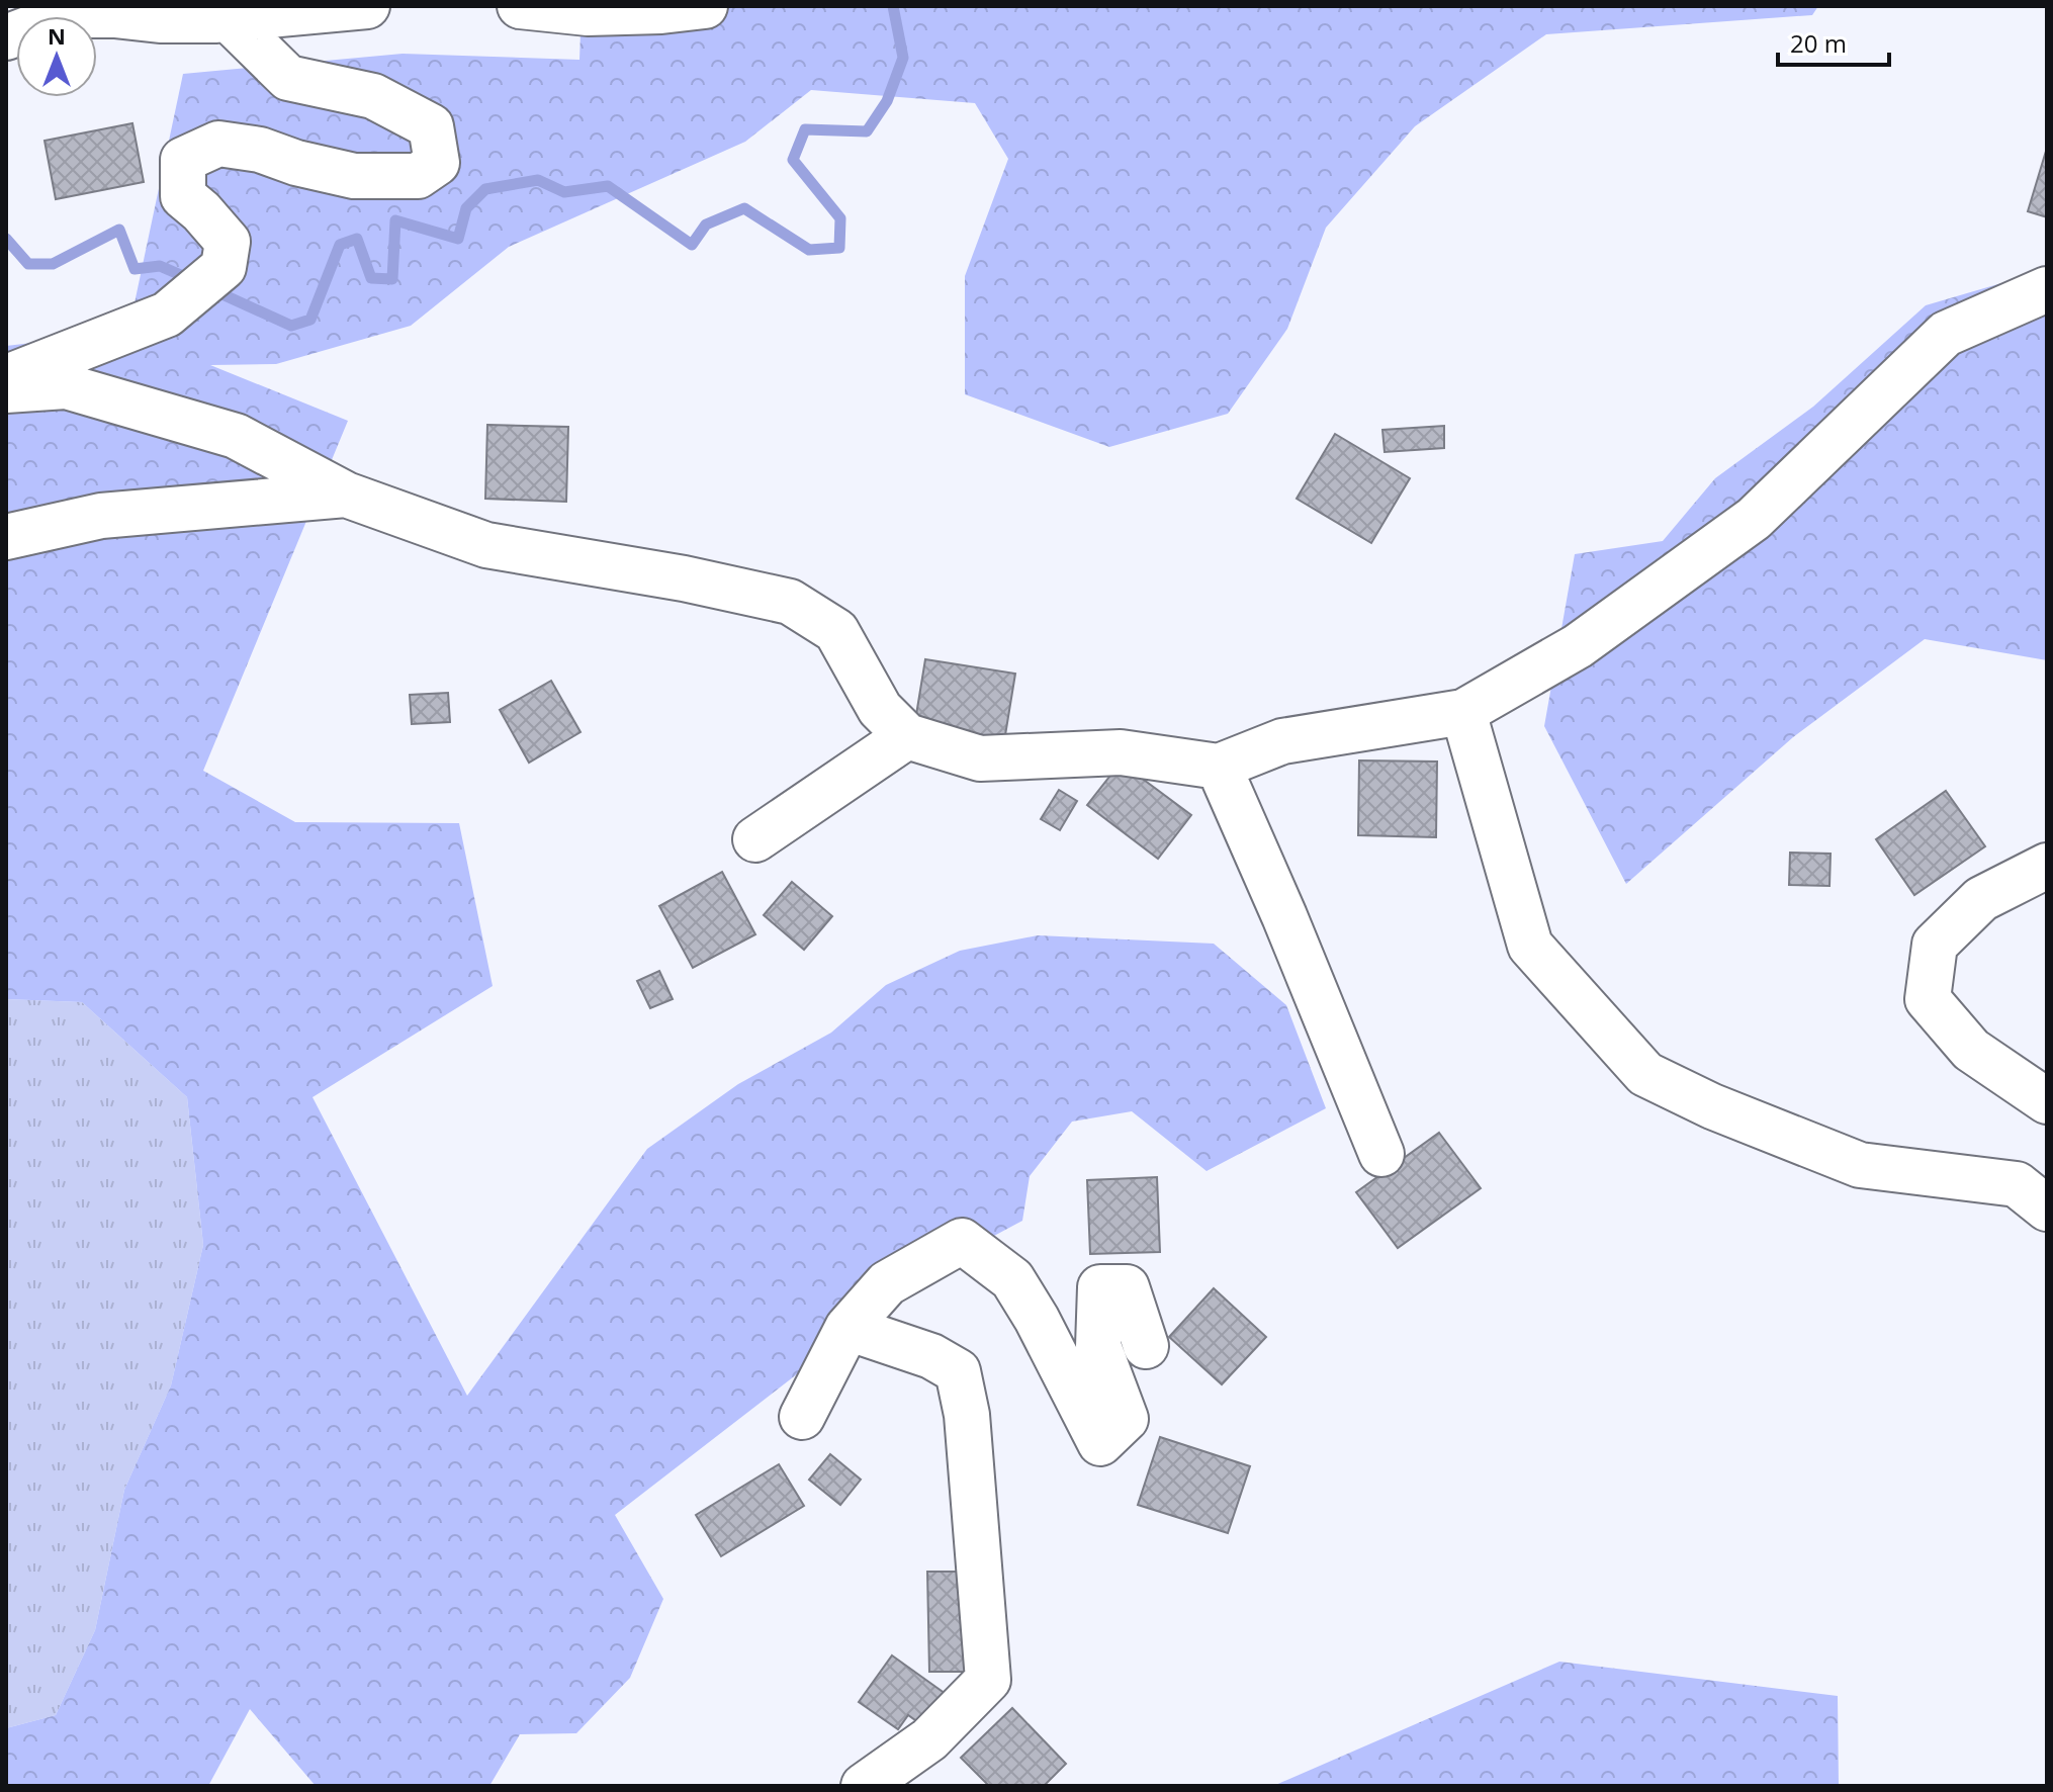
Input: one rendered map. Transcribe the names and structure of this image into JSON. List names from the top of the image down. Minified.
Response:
{"scale_bar":"20 m","north":"top"}
